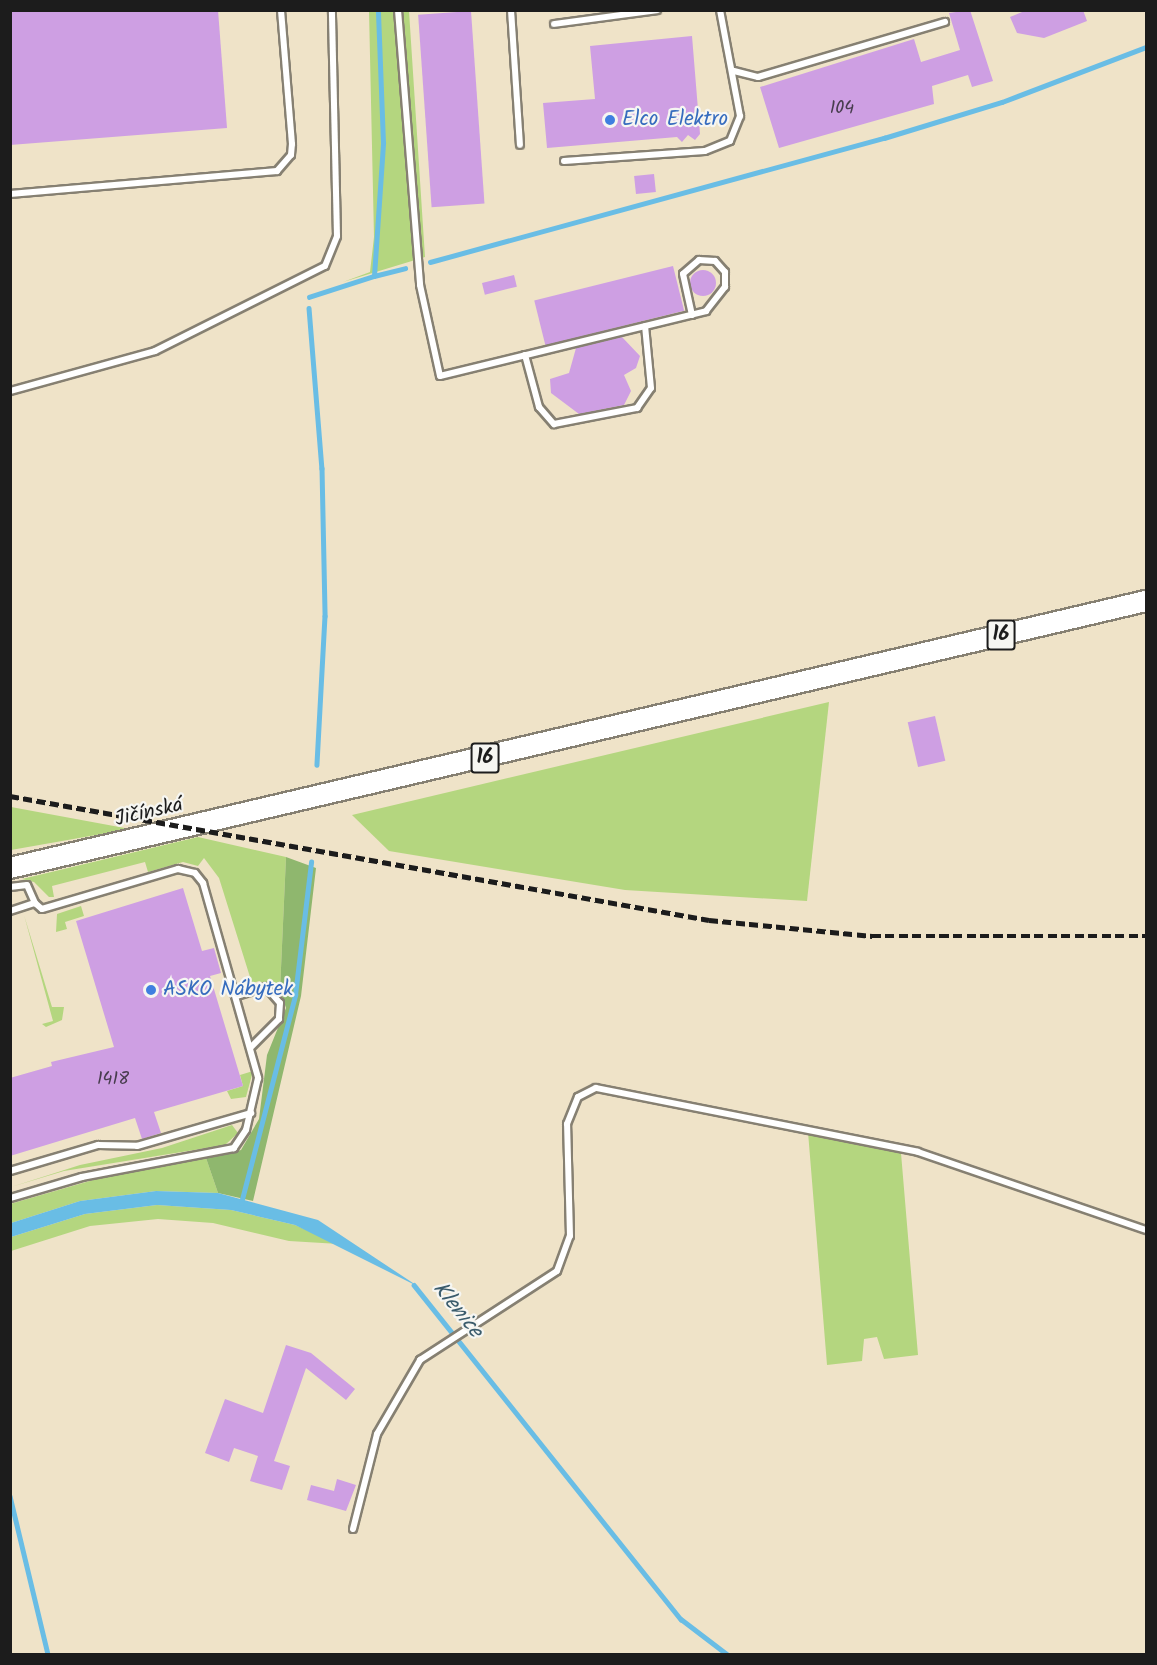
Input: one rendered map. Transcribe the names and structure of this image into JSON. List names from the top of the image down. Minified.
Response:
{"streets":{"main road":["16","Jičínská"]},"water":["Klenice"],"places":["Elco Elektro","ASKO Nábytek"],"house_numbers":["104","1418"]}
